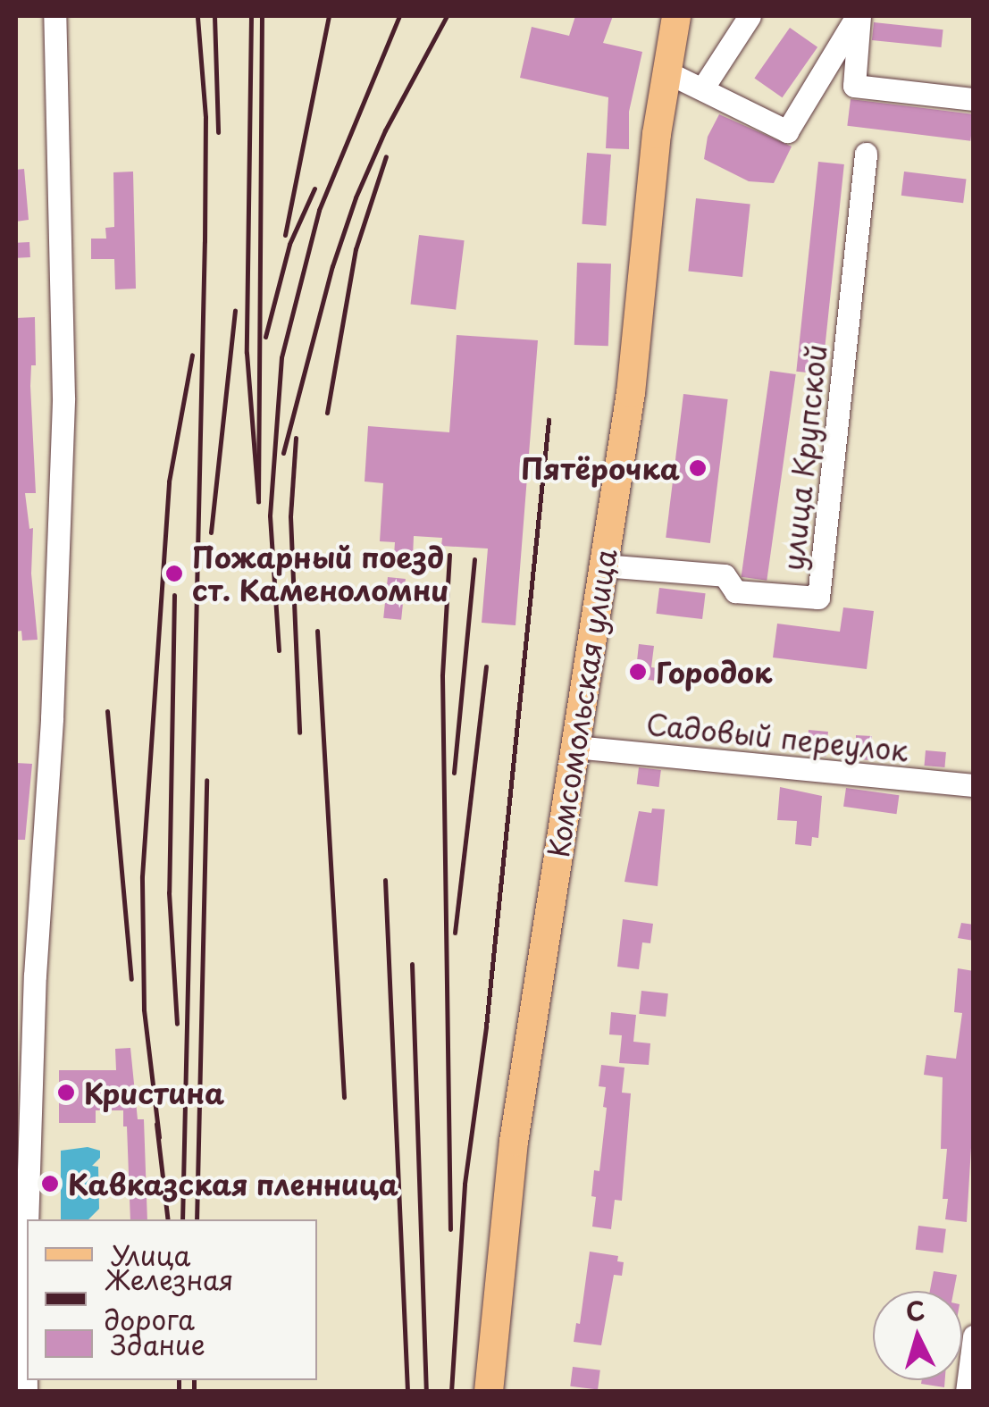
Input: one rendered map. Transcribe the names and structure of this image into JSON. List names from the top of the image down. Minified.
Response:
{"streets":{"main road":["Комсомольская улица"],"street":["улица Крупской","Садовый переулок"]},"crossings":[["улица Крупской","Комсомольская улица"],["Комсомольская улица","Садовый переулок"]],"places":["Пятёрочка","Пожарный поезд ст. Каменоломни","Городок","Кристина","Кавказская пленница"],"legend":["Улица","Железная дорога","Здание"],"north":"top"}
